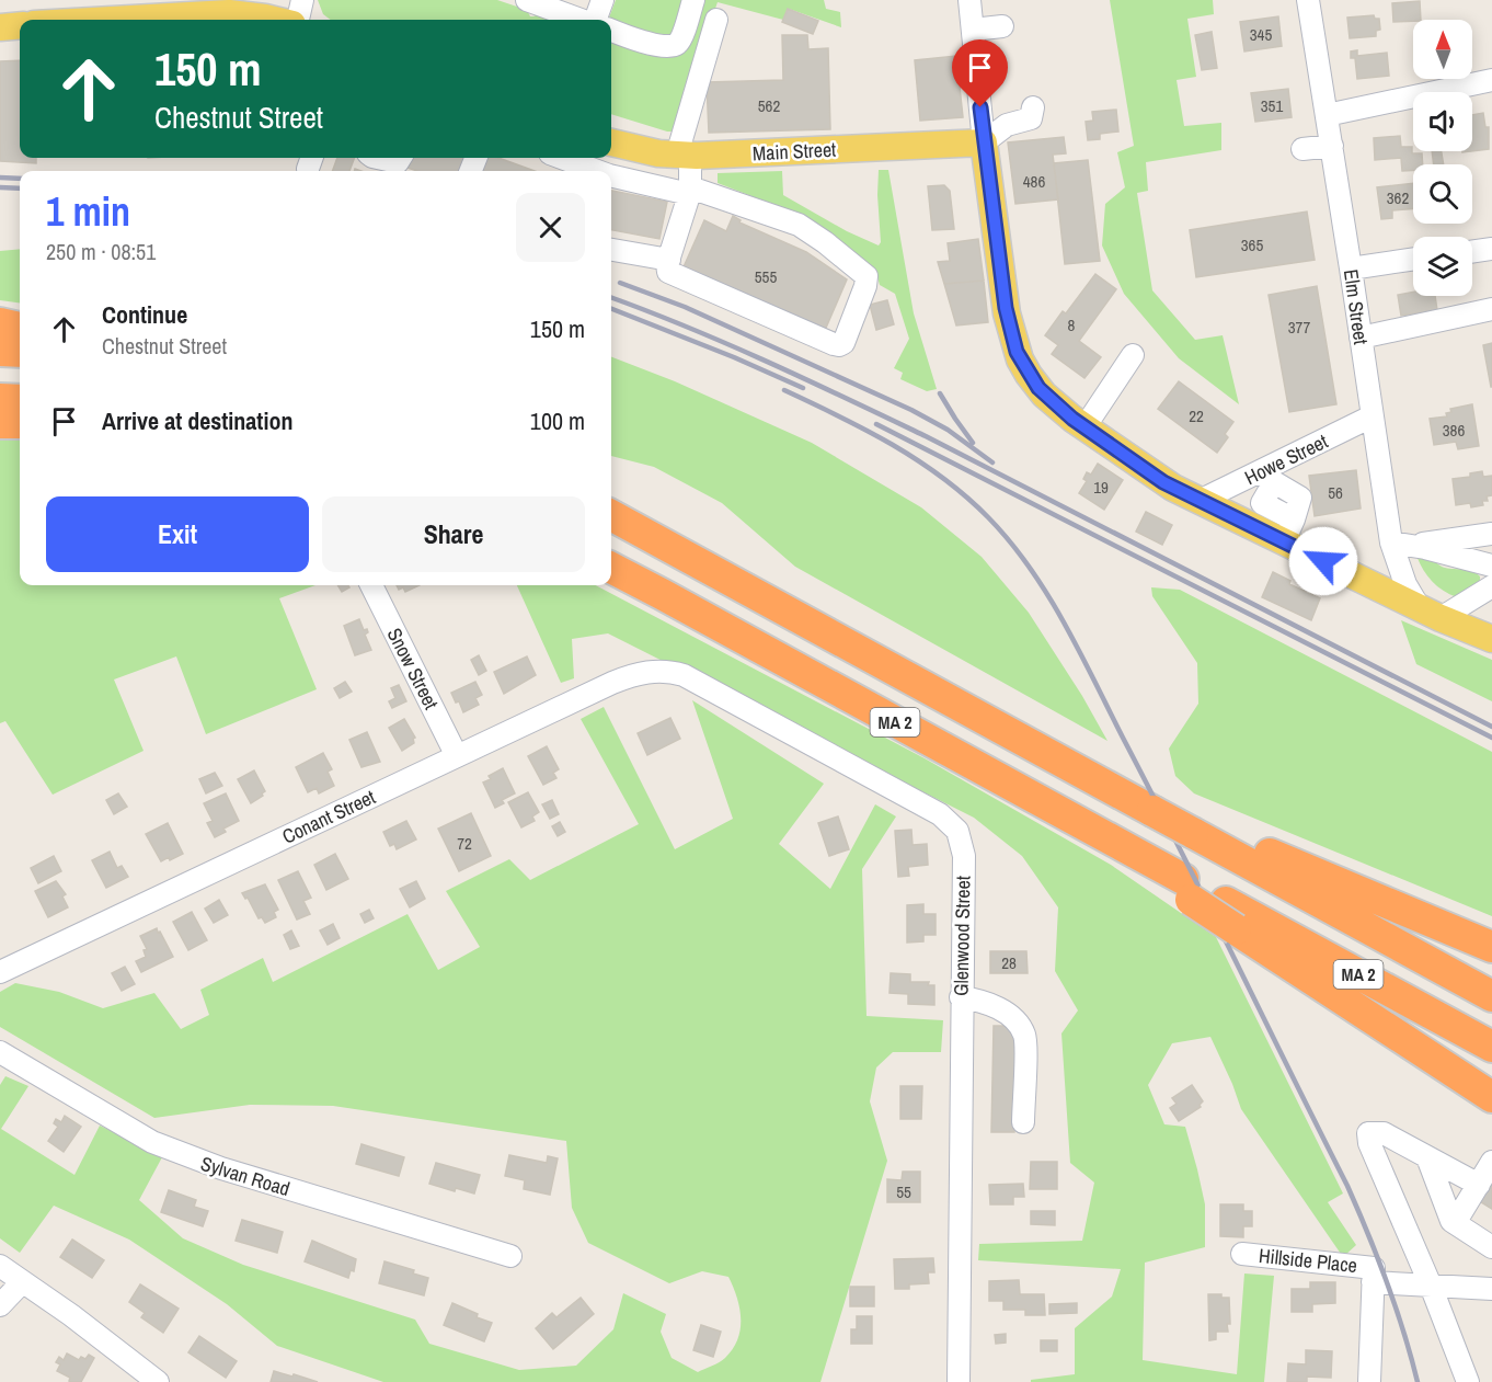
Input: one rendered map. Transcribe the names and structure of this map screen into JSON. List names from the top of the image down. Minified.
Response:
{"streets":{"highway":["MA 2"],"main road":["Main Street"],"street":["Elm Street","Howe Street","Snow Street","Conant Street","Glenwood Street","Sylvan Road","Hillside Place"]},"crossings":[["Elm Street","Howe Street"],["Snow Street","Conant Street"],["Conant Street","Glenwood Street"]],"house_numbers":["345","562","351","486","362","365","555","8","377","22","386","19","56","72","28","55"],"north":"top","page":{"turn":["150 m","Chestnut Street"],"heading":["1 min","250 m · 08:51"],"list":[{"name":"Continue","note":"Chestnut Street","value":"150 m"},{"name":"Arrive at destination","value":"100 m"}],"buttons":["Exit","Share"]}}
